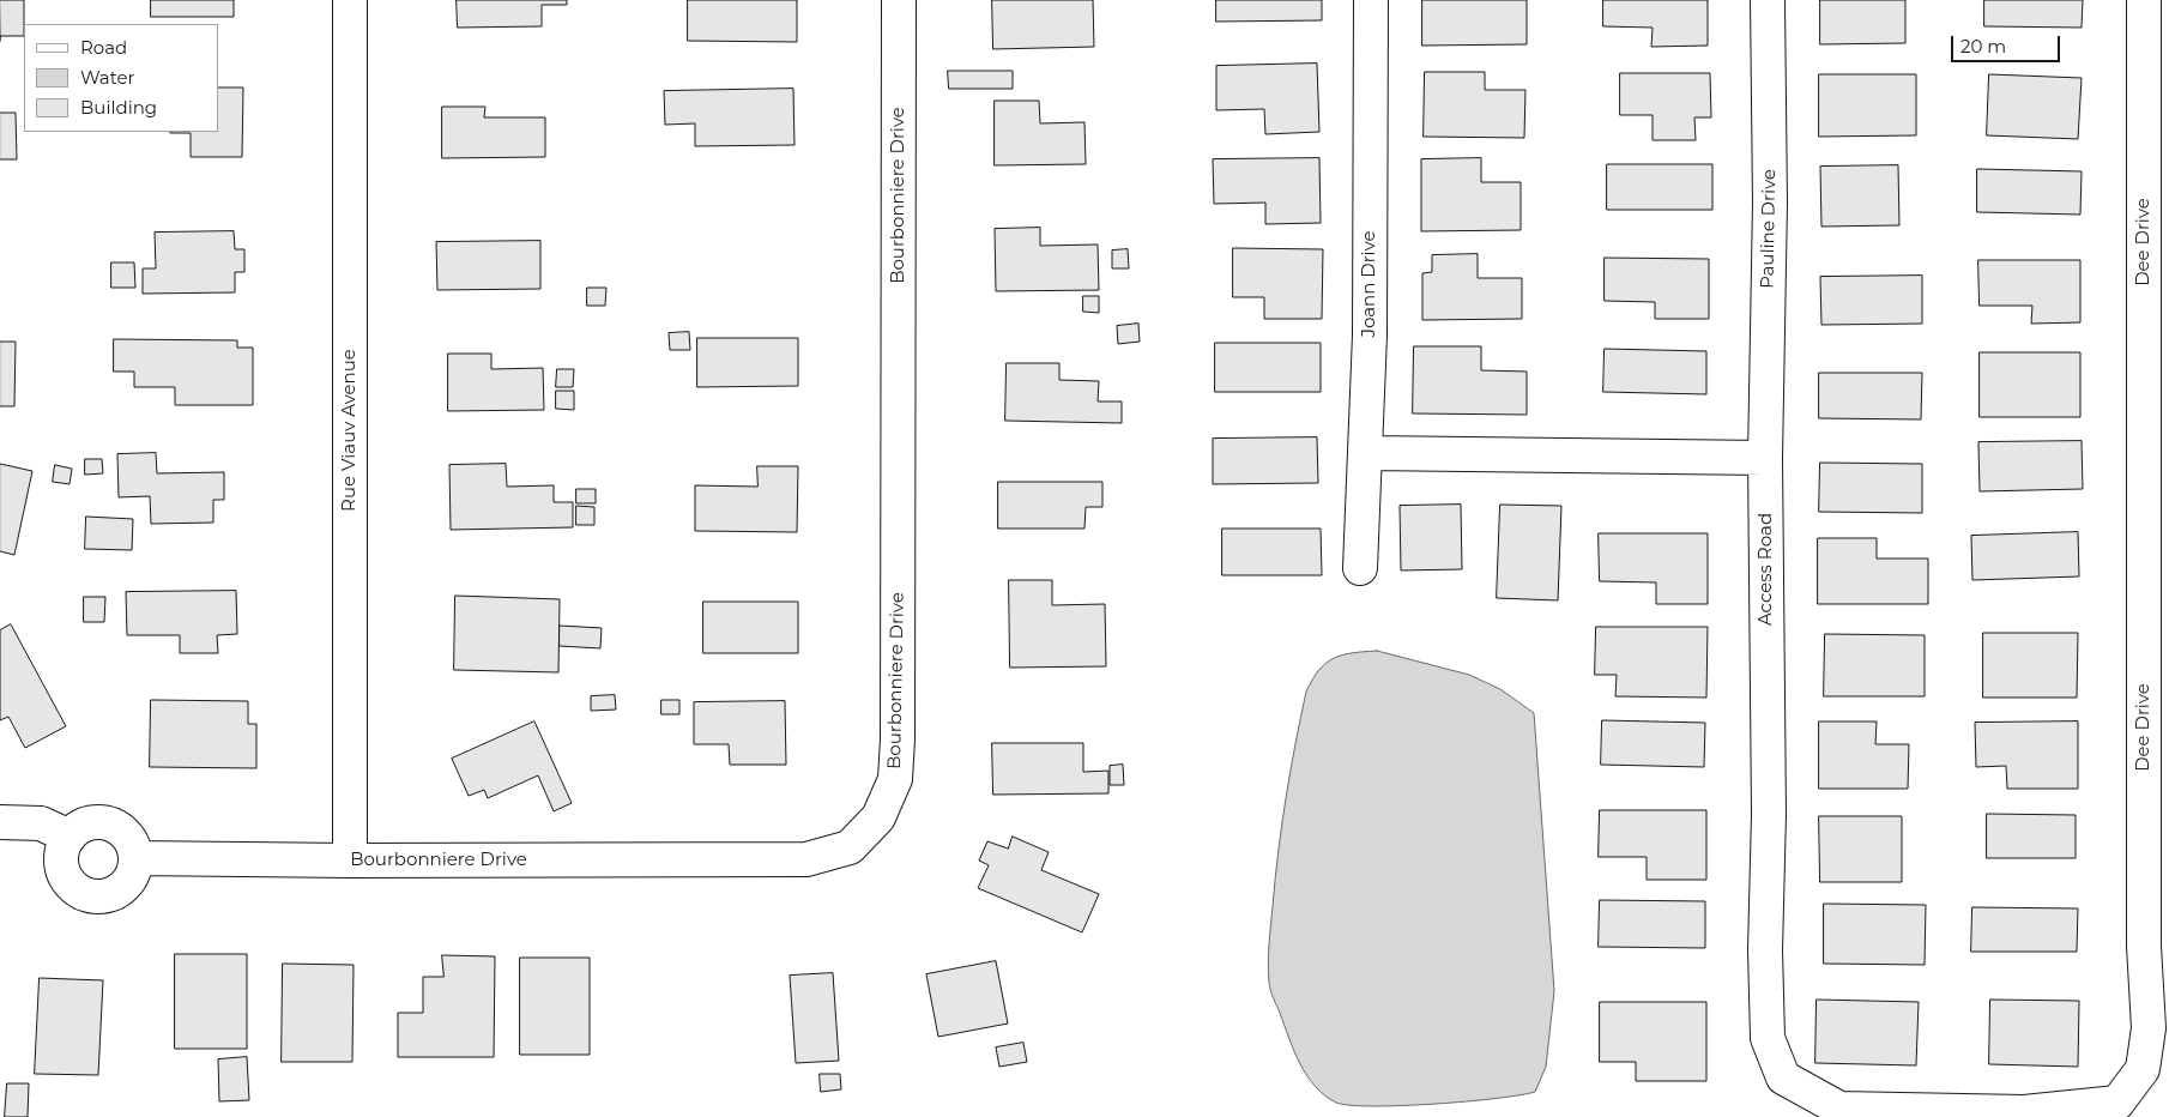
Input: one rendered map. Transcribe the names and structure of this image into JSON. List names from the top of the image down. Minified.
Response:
{"streets":{"street":["Bourbonniere Drive","Pauline Drive","Dee Drive","Joann Drive","Rue Viauv Avenue","Access Road"]},"crossings":[["Bourbonniere Drive","Rue Viauv Avenue"],["Pauline Drive","Access Road"],["Dee Drive","Access Road"]],"legend":["Road","Water","Building"],"scale_bar":"20 m"}
